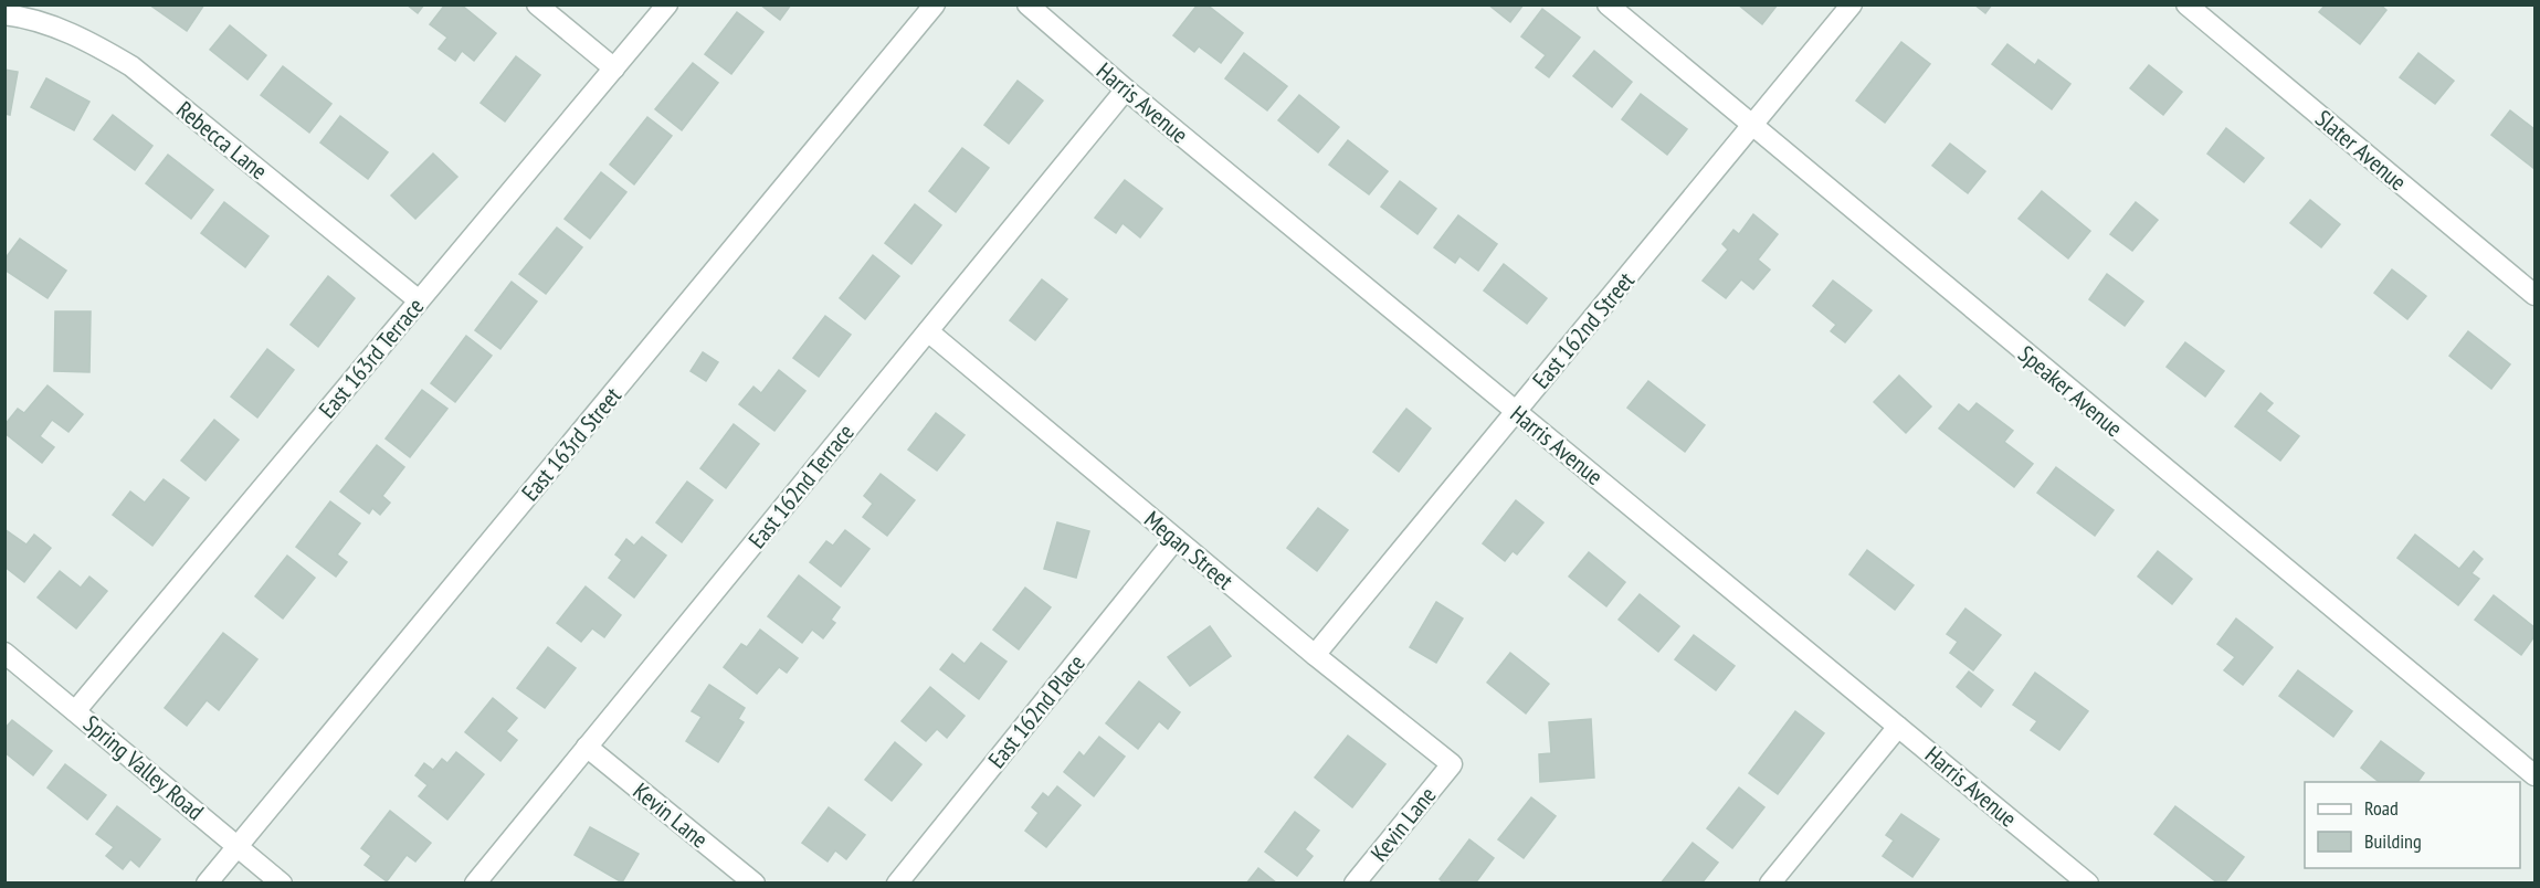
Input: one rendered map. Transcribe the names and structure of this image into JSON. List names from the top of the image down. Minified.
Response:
{"streets":{"street":["Harris Avenue","Rebecca Lane","Slater Avenue","East 162nd Street","East 163rd Terrace","Speaker Avenue","East 163rd Street","East 162nd Terrace","Megan Street","East 162nd Place","Spring Valley Road","Kevin Lane"]},"crossings":[["Harris Avenue","East 162nd Street"],["Harris Avenue","East 162nd Terrace"],["Rebecca Lane","East 163rd Terrace"],["East 162nd Street","Speaker Avenue"],["East 162nd Street","Megan Street"],["East 163rd Terrace","Spring Valley Road"],["East 163rd Street","Spring Valley Road"],["East 162nd Terrace","Megan Street"],["East 162nd Terrace","Kevin Lane"],["Megan Street","East 162nd Place"],["Megan Street","Kevin Lane"]],"legend":["Road","Building"]}
